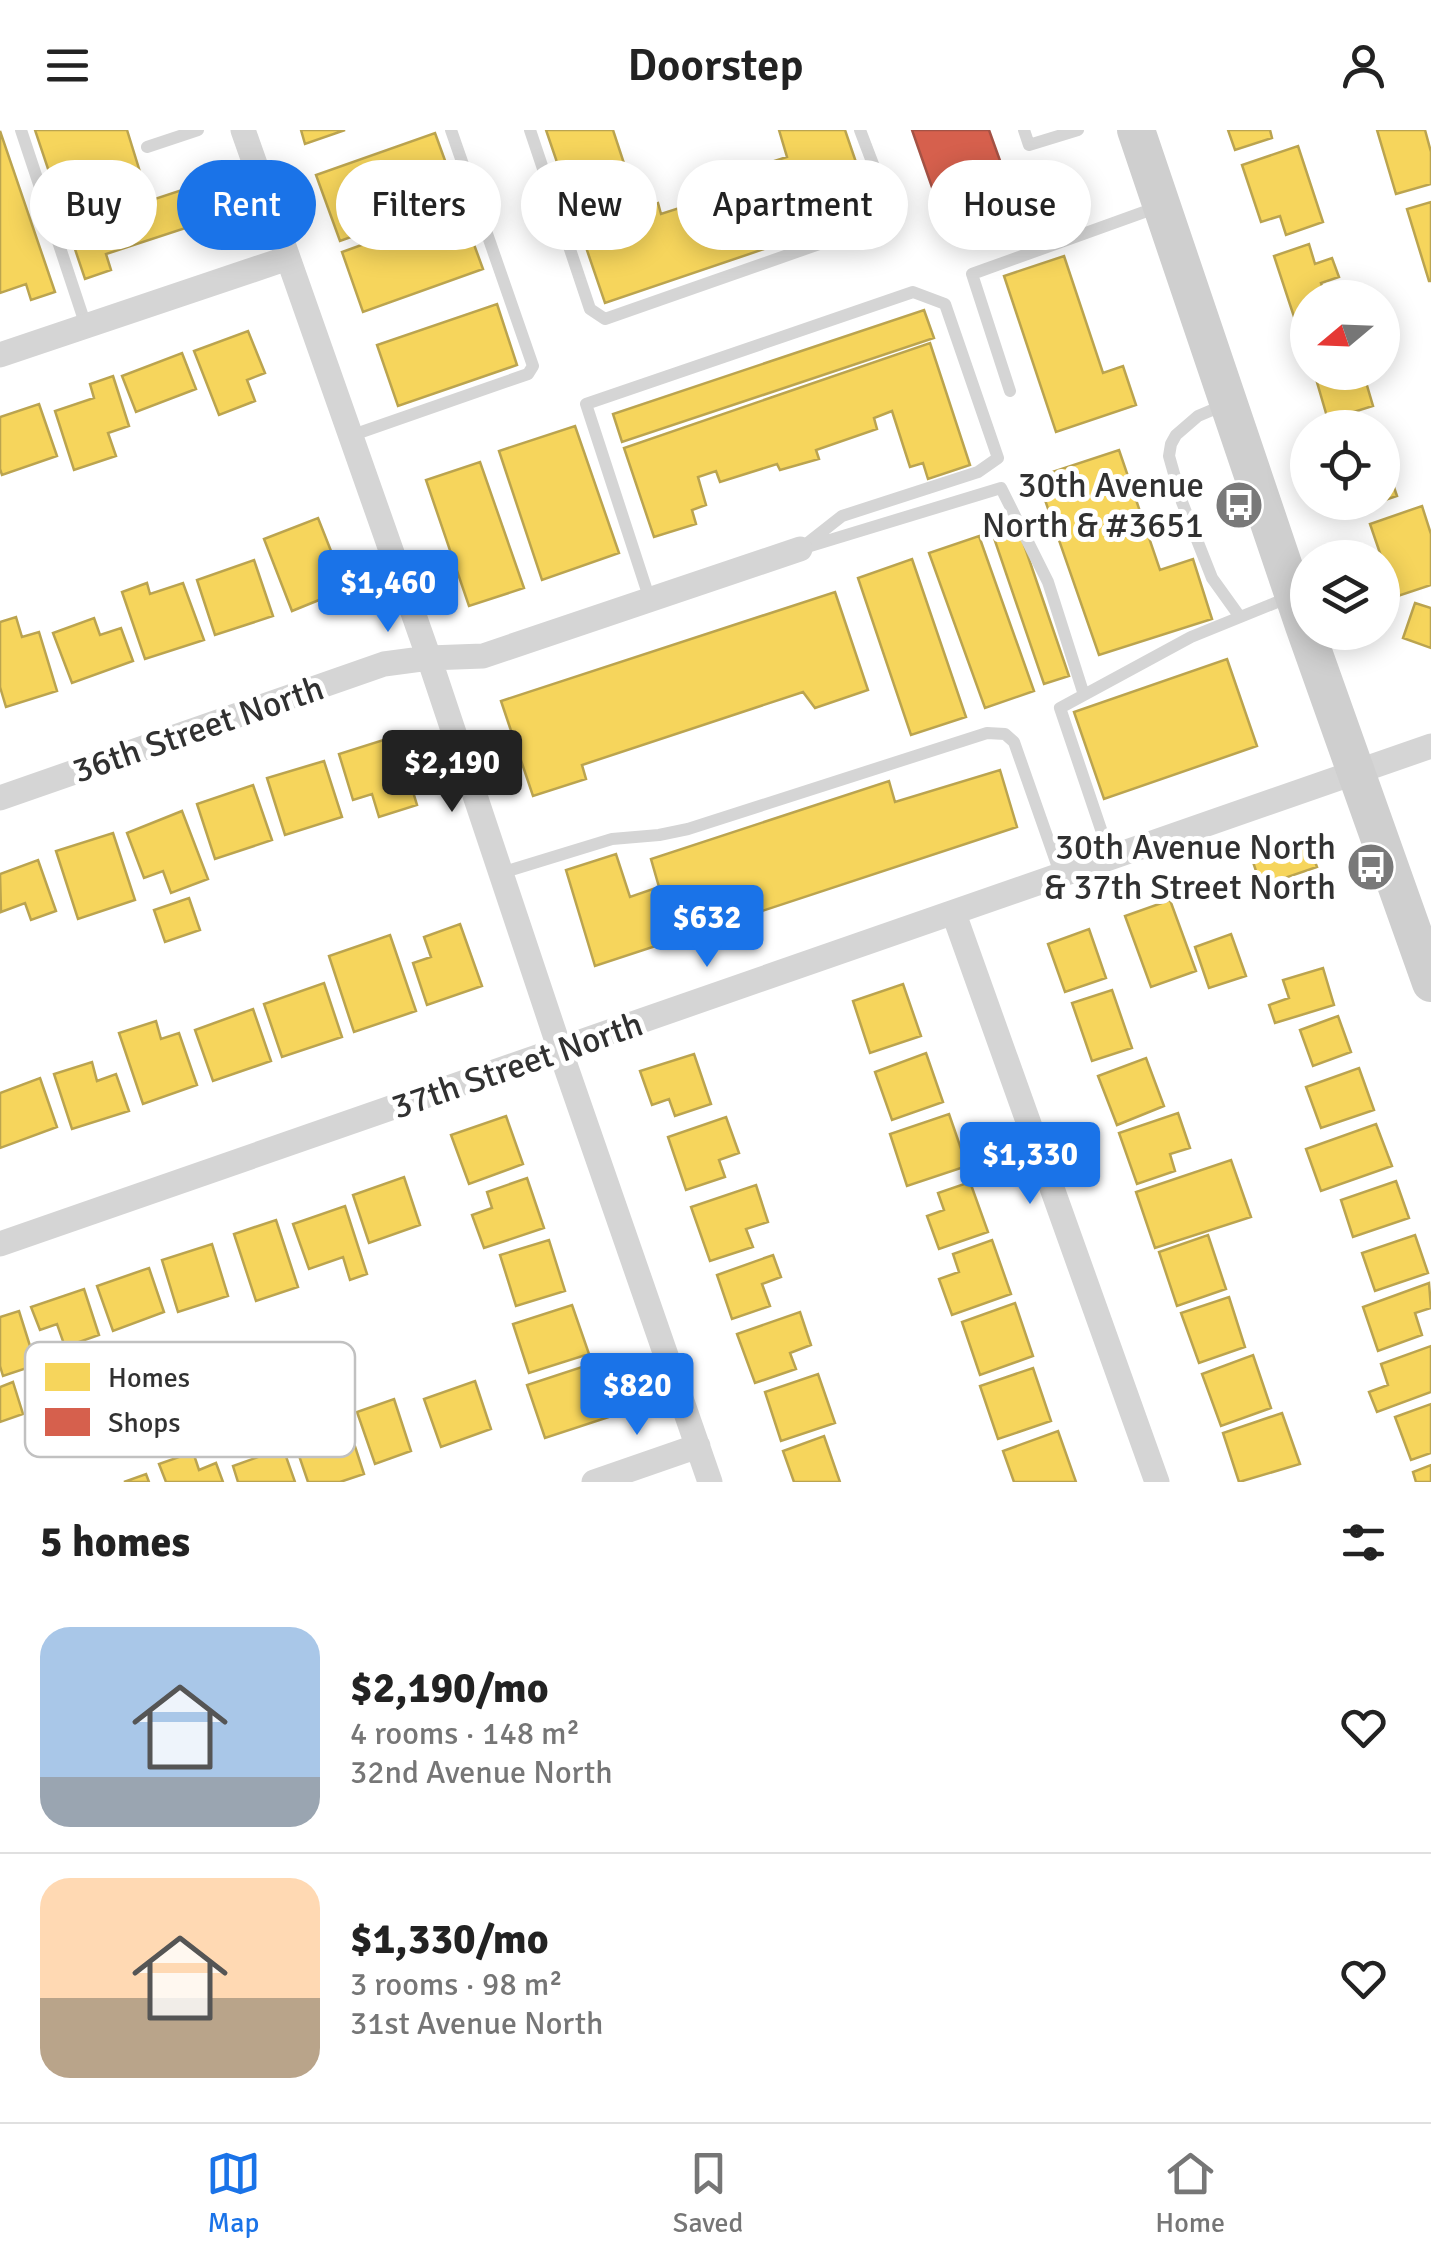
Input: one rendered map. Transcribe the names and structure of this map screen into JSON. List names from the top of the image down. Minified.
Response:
{"streets":{"street":["36th Street North","37th Street North"]},"places":{"bus stop":["30th Avenue North & #3651","30th Avenue North & 37th Street North"]},"legend":["Homes","Shops"],"north":"left","page":{"header":"Doorstep","chip":["Buy","Rent","Filters","New","Apartment","House"],"price":["$1,460","$2,190","$632","$1,330","$820"],"heading":"5 homes","list":[{"name":"$2,190/mo","note":"4 rooms · 148 m² · 32nd Avenue North"},{"name":"$1,330/mo","note":"3 rooms · 98 m² · 31st Avenue North"}],"tabs":["Map","Saved","Home"]}}
